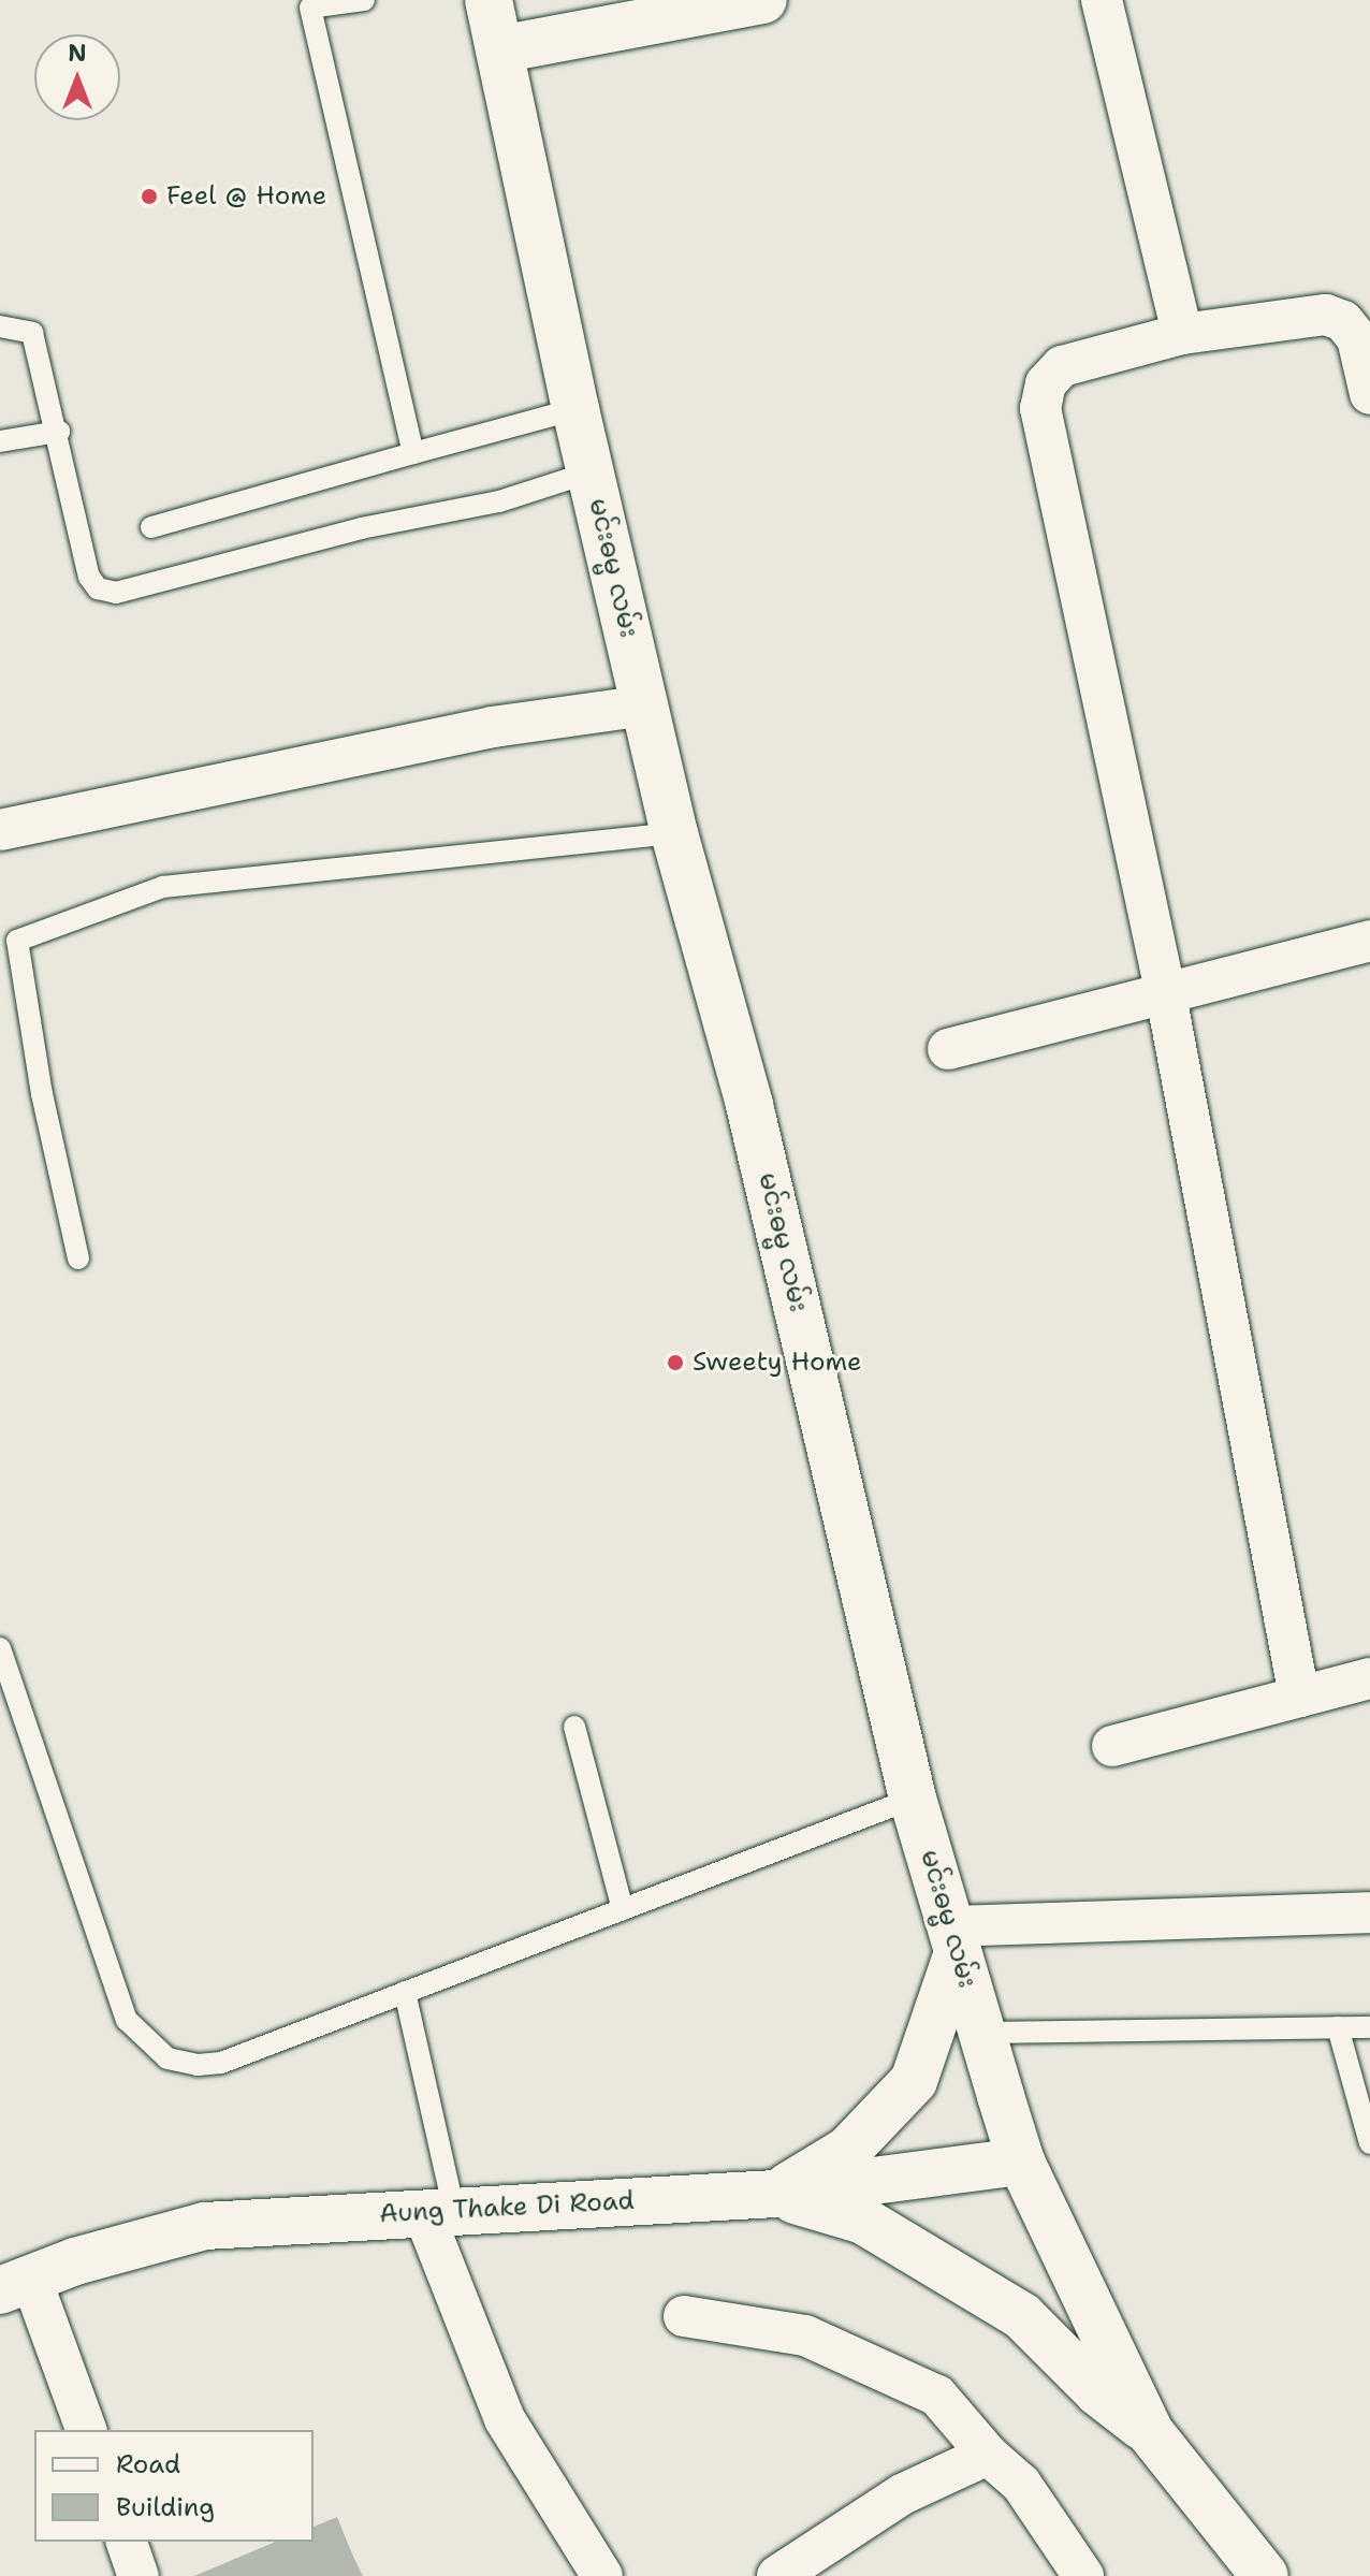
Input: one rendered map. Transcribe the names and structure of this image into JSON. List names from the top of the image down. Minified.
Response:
{"streets":{"main road":["မင်းဓမ္မ လမ်း","Aung Thake Di Road"]},"crossings":[["မင်းဓမ္မ လမ်း","Aung Thake Di Road"]],"places":["Feel @ Home","Sweety Home"],"legend":["Road","Building"],"north":"top"}
